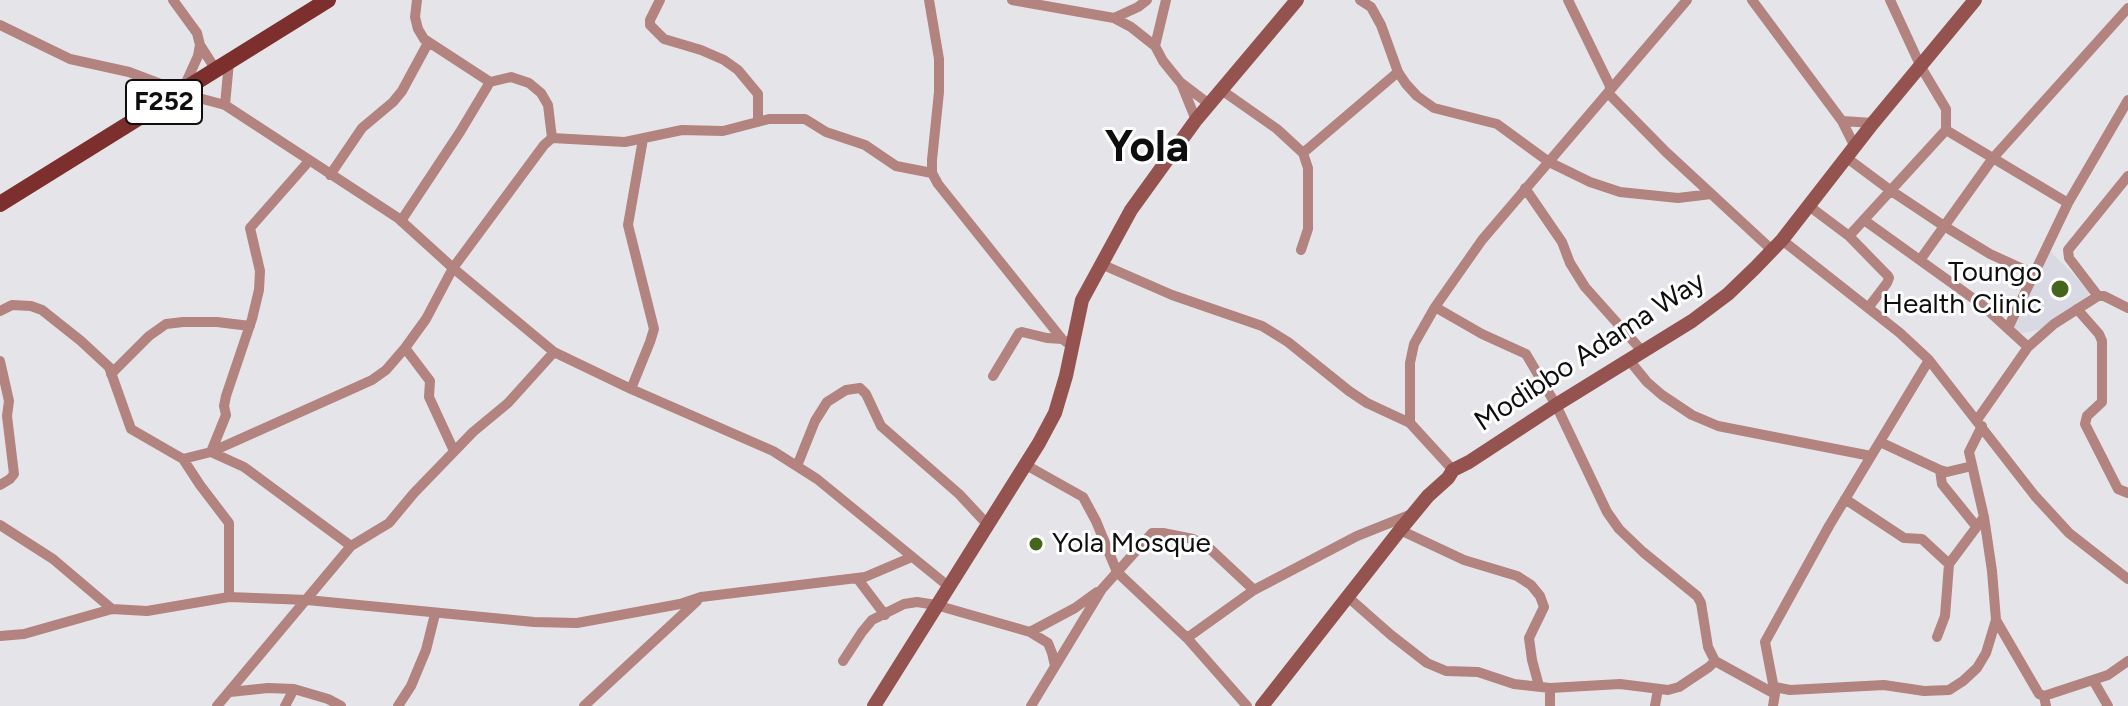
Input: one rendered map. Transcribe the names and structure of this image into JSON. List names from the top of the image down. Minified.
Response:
{"streets":{"main road":["F252","Modibbo Adama Way"]},"districts":["Yola"],"places":["Toungo Health Clinic","Yola Mosque"]}
